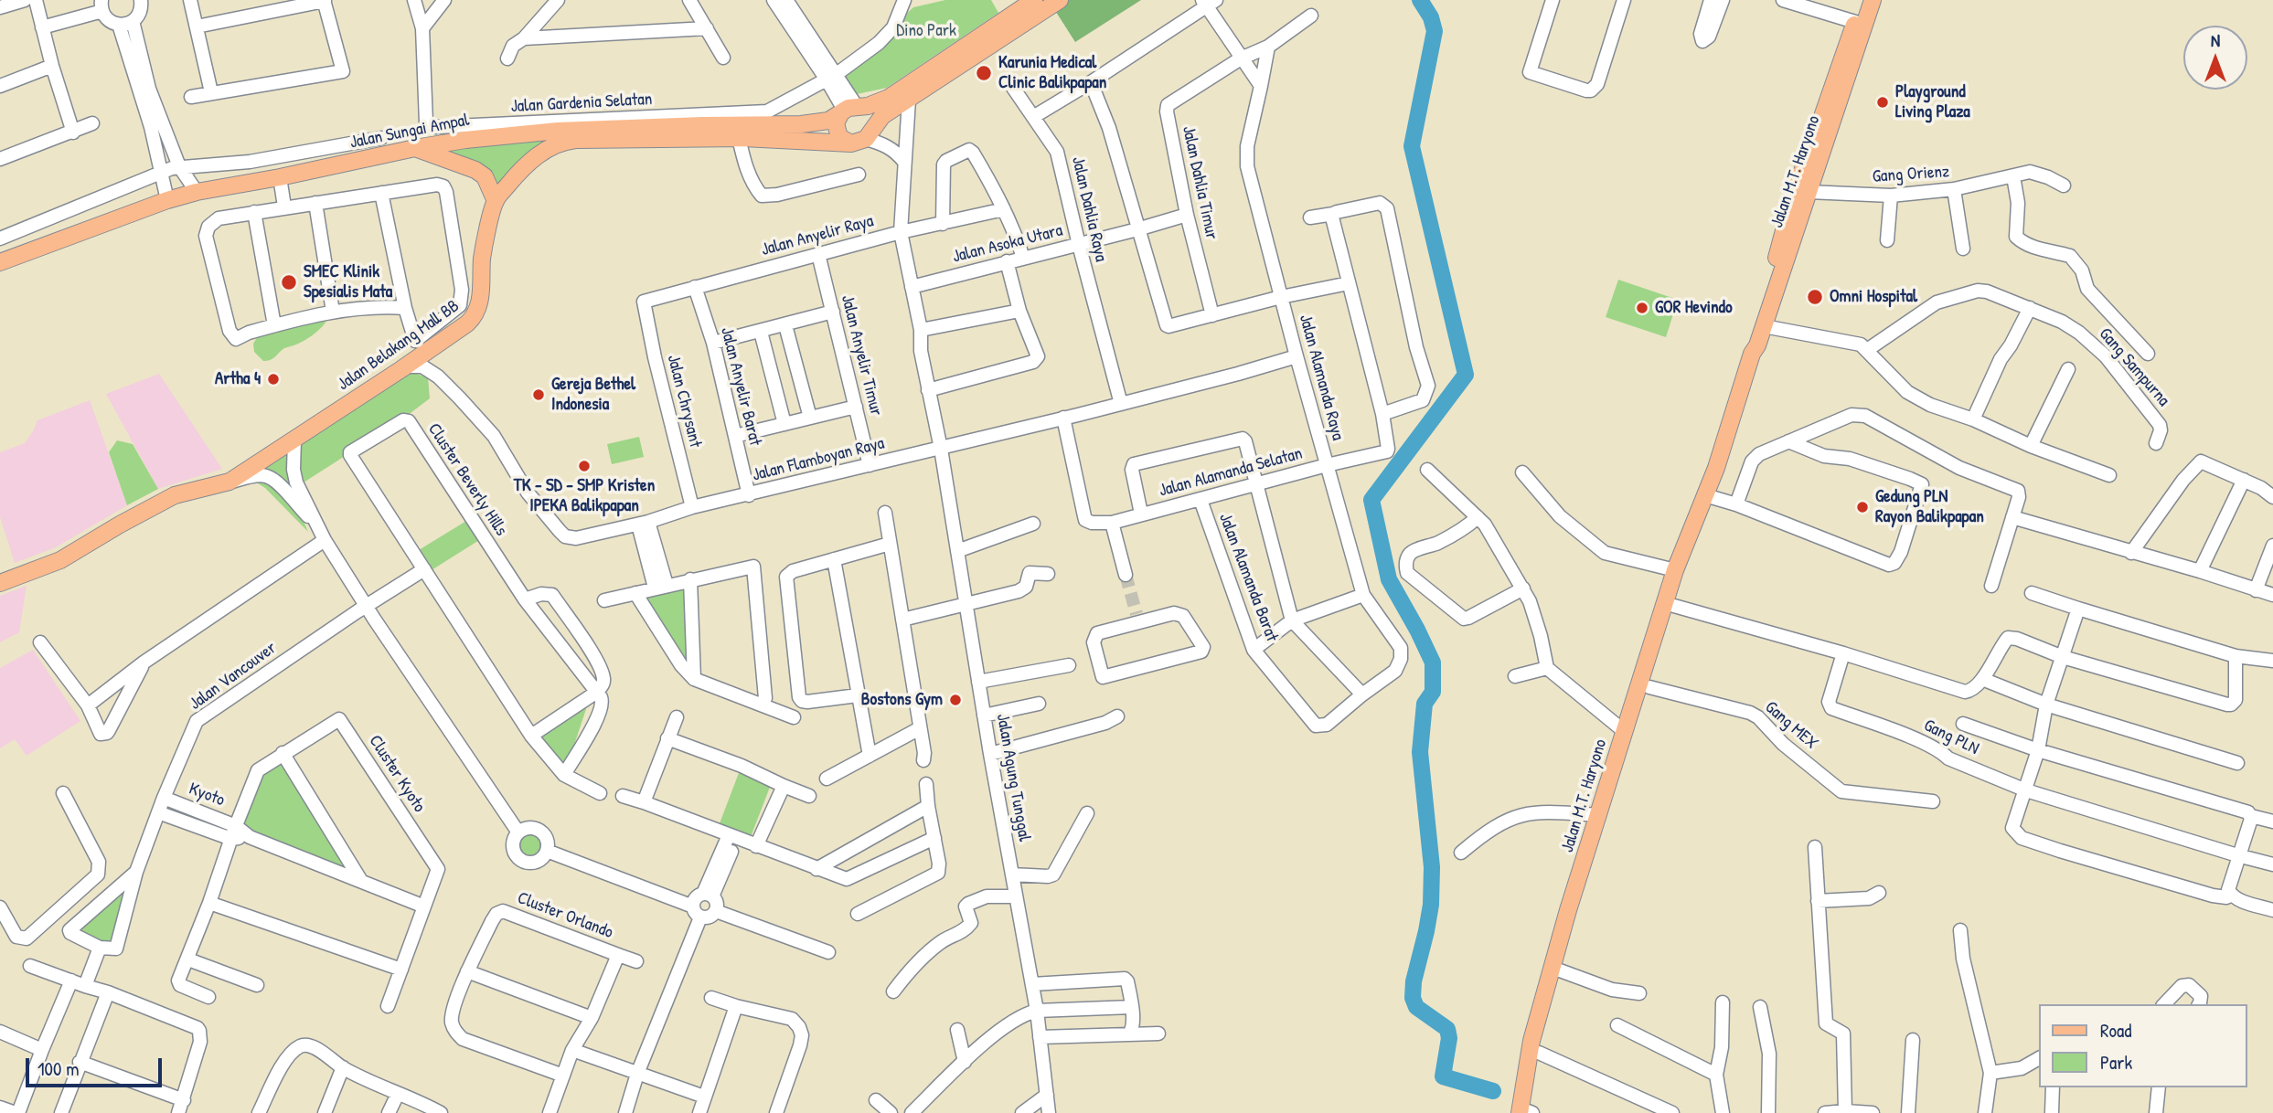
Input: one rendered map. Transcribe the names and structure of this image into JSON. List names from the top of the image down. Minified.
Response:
{"streets":{"main road":["Jalan Sungai Ampal","Jalan M.T. Haryono","Jalan Belakang Mall BB"],"street":["Jalan Gardenia Selatan","Gang Orienz","Jalan Dahlia Timur","Jalan Dahlia Raya","Jalan Anyelir Raya","Jalan Asoka Utara","Jalan Anyelir Timur","Gang Sampurna","Jalan Alamanda Raya","Jalan Anyelir Barat","Jalan Chrysant","Jalan Flamboyan Raya","Jalan Alamanda Selatan","Cluster Beverly Hills","Jalan Alamanda Barat","Jalan Vancouver","Gang MEX","Gang PLN","Cluster Kyoto","Jalan Agung Tunggal","Kyoto","Cluster Orlando"]},"crossings":[["Jalan M.T. Haryono","Gang Orienz"],["Jalan M.T. Haryono","Gang MEX"],["Jalan Dahlia Timur","Jalan Asoka Utara"],["Jalan Dahlia Raya","Jalan Asoka Utara"],["Jalan Dahlia Raya","Jalan Flamboyan Raya"],["Jalan Anyelir Raya","Jalan Anyelir Timur"],["Jalan Anyelir Raya","Jalan Anyelir Barat"],["Jalan Anyelir Raya","Jalan Chrysant"],["Jalan Anyelir Raya","Jalan Agung Tunggal"],["Jalan Asoka Utara","Jalan Agung Tunggal"],["Jalan Belakang Mall BB","Jalan Flamboyan Raya"],["Jalan Anyelir Timur","Jalan Flamboyan Raya"],["Jalan Alamanda Raya","Jalan Flamboyan Raya"],["Jalan Alamanda Raya","Jalan Alamanda Selatan"],["Jalan Alamanda Raya","Jalan Alamanda Barat"],["Jalan Anyelir Barat","Jalan Flamboyan Raya"],["Jalan Chrysant","Jalan Flamboyan Raya"],["Jalan Flamboyan Raya","Jalan Alamanda Selatan"],["Jalan Flamboyan Raya","Jalan Agung Tunggal"],["Jalan Alamanda Selatan","Jalan Alamanda Barat"],["Jalan Vancouver","Kyoto"],["Cluster Kyoto","Kyoto"]],"parks":["Dino Park"],"places":["Karunia Medical Clinic Balikpapan","Playground Living Plaza","SMEC Klinik Spesialis Mata","Omni Hospital","GOR Hevindo","Artha 4","Gereja Bethel Indonesia","TK - SD - SMP Kristen IPEKA Balikpapan","Gedung PLN Rayon Balikpapan","Bostons Gym"],"legend":["Road","Park"],"scale_bar":"100 m","north":"top"}
